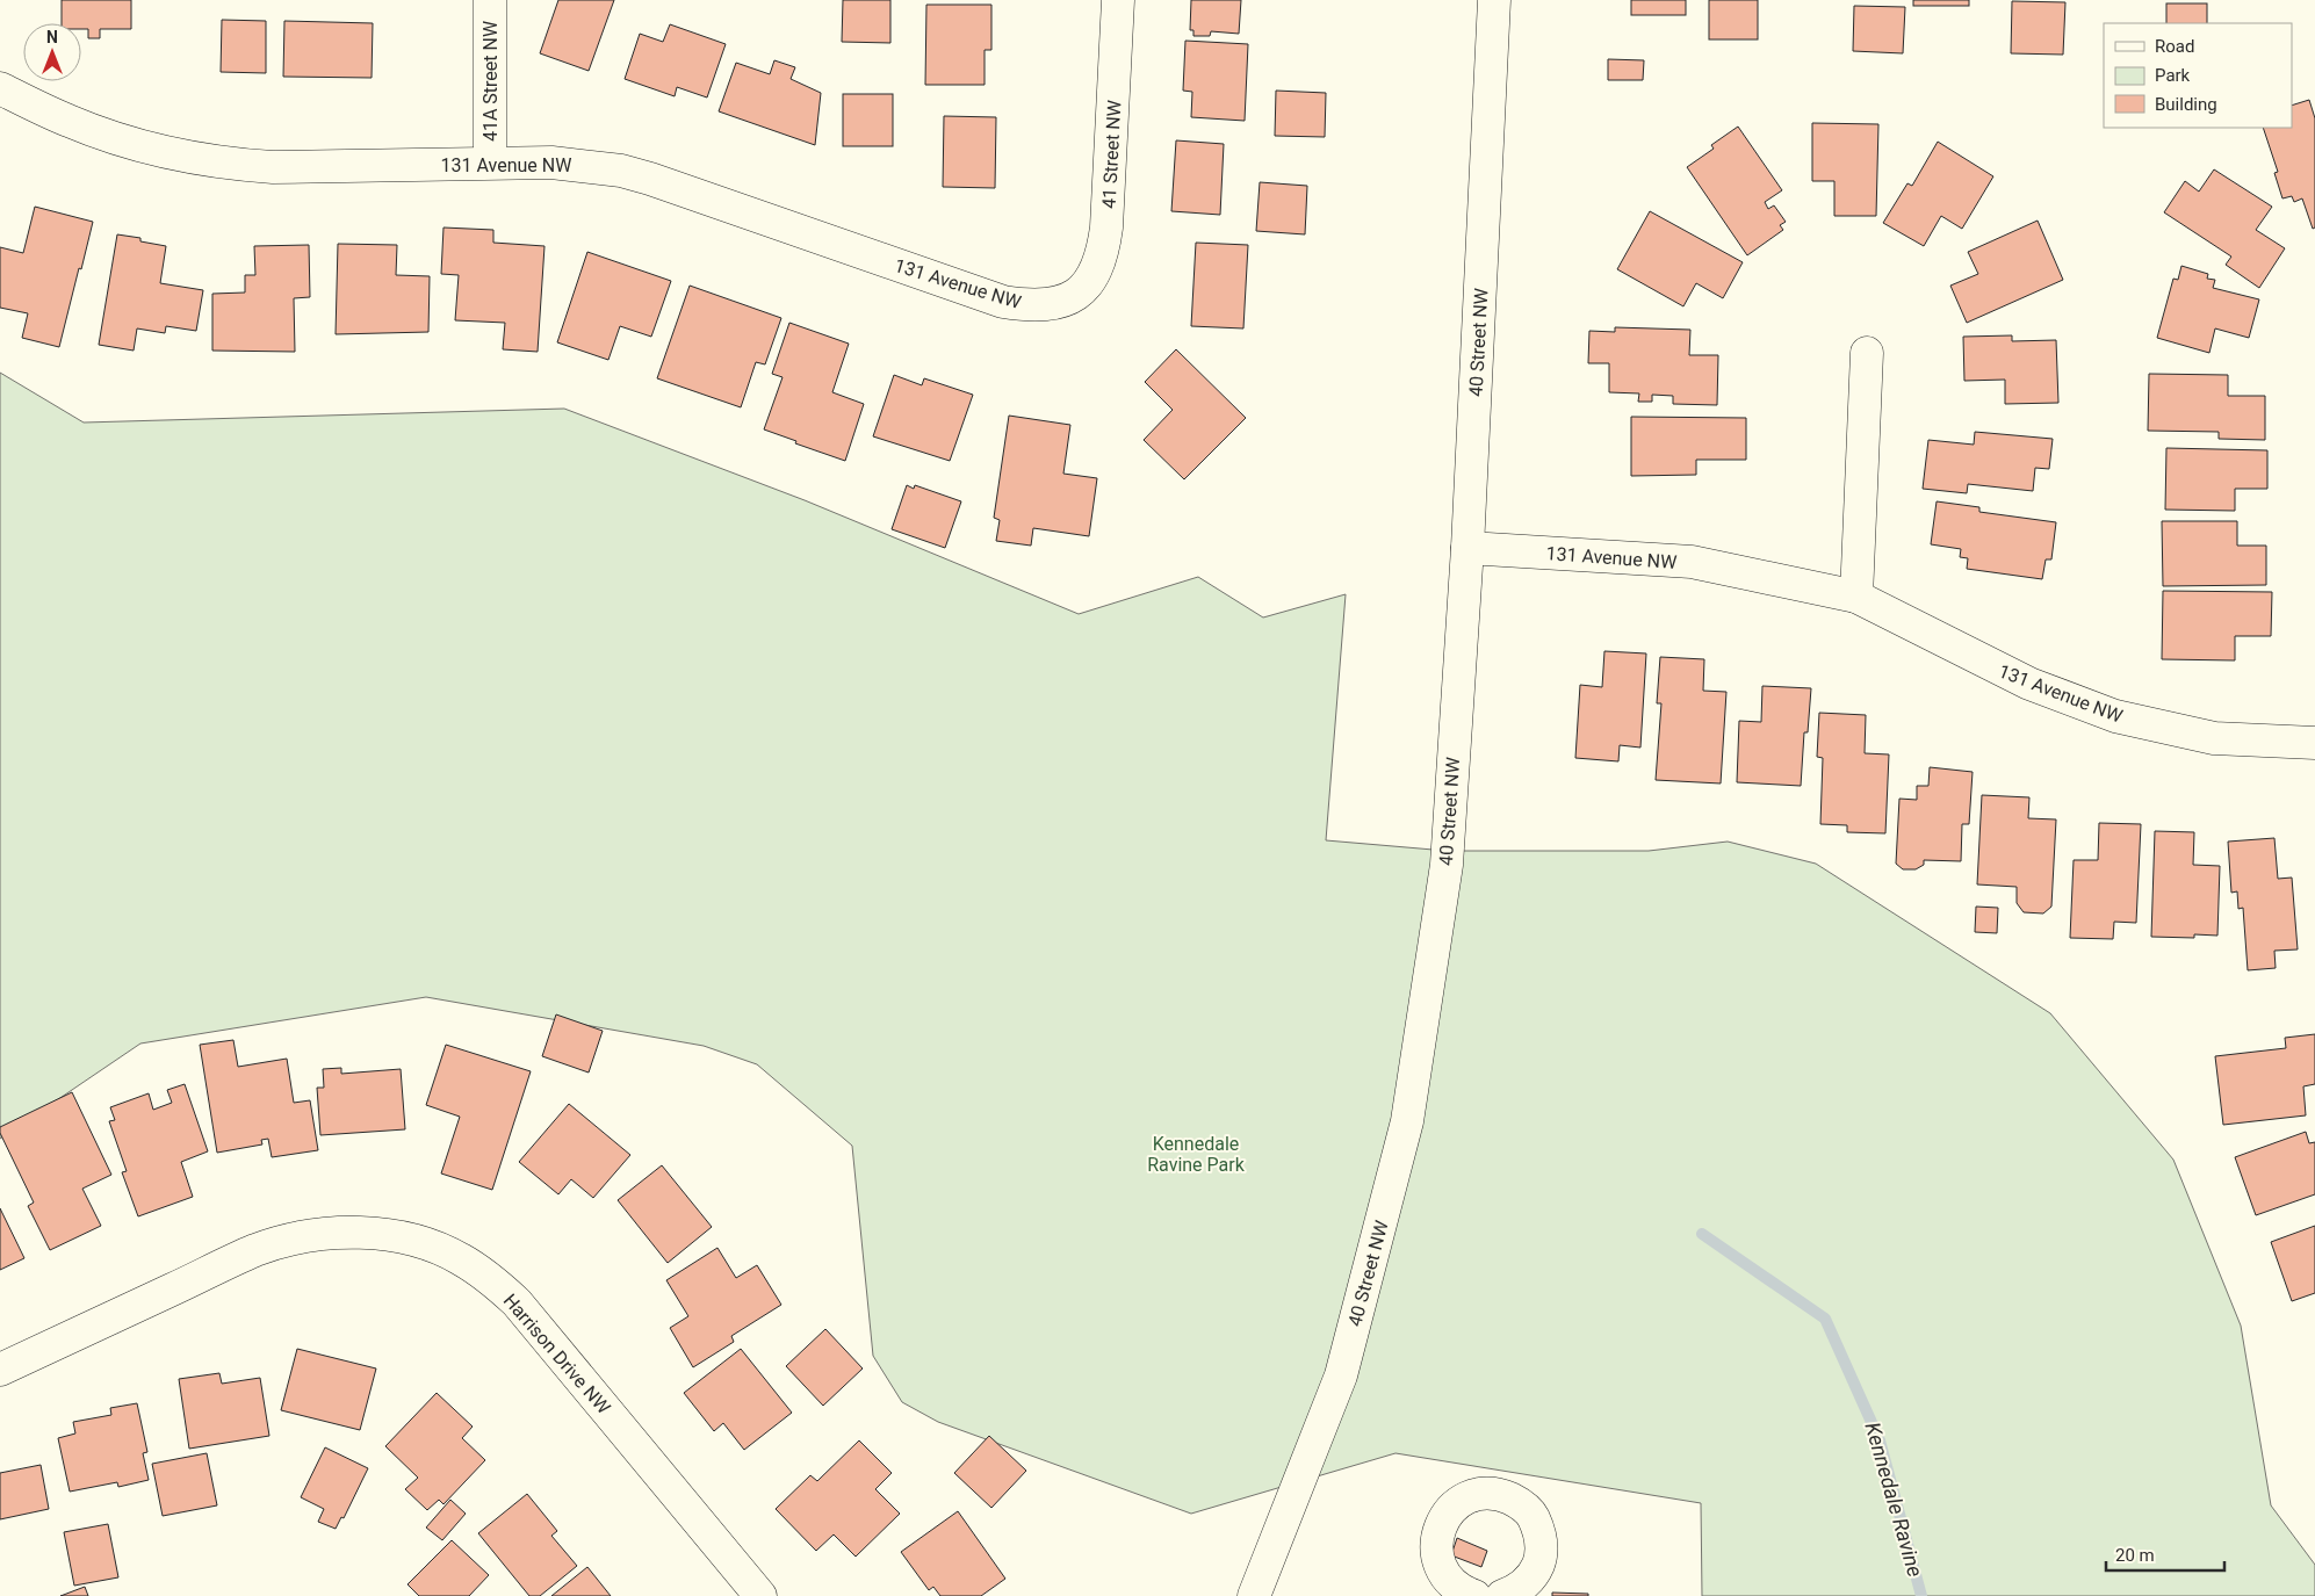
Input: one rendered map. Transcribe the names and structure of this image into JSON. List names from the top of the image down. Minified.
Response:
{"streets":{"street":["41A Street NW","41 Street NW","131 Avenue NW","40 Street NW","Harrison Drive NW"]},"crossings":[["41A Street NW","131 Avenue NW"],["41 Street NW","131 Avenue NW"],["131 Avenue NW","40 Street NW"]],"water":["Kennedale Ravine"],"parks":["Kennedale Ravine Park"],"legend":["Road","Park","Building"],"scale_bar":"20 m","north":"top"}
